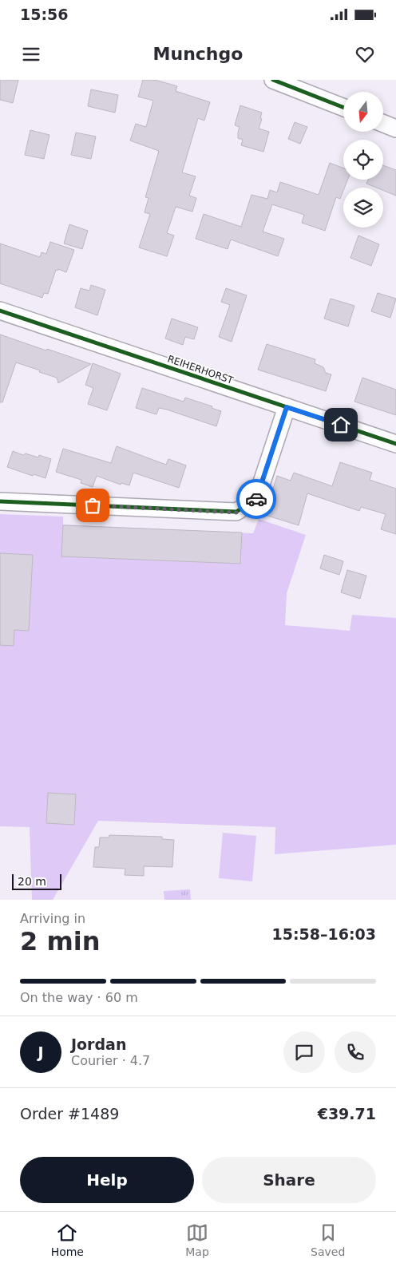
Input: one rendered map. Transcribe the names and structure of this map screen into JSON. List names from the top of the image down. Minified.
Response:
{"streets":{"street":["REIHERHORST"]},"scale_bar":"20 m","north":"bottom","page":{"status":"15:56","header":"Munchgo","scale":"20 m","heading":["2 min","Arriving in","15:58–16:03"],"panel":["Jordan","Courier · 4.7","Order #1489","€39.71"],"bar":"On the way · 60 m","round":"J","buttons":["Help","Share"],"tabs":["Home","Map","Saved"]}}
